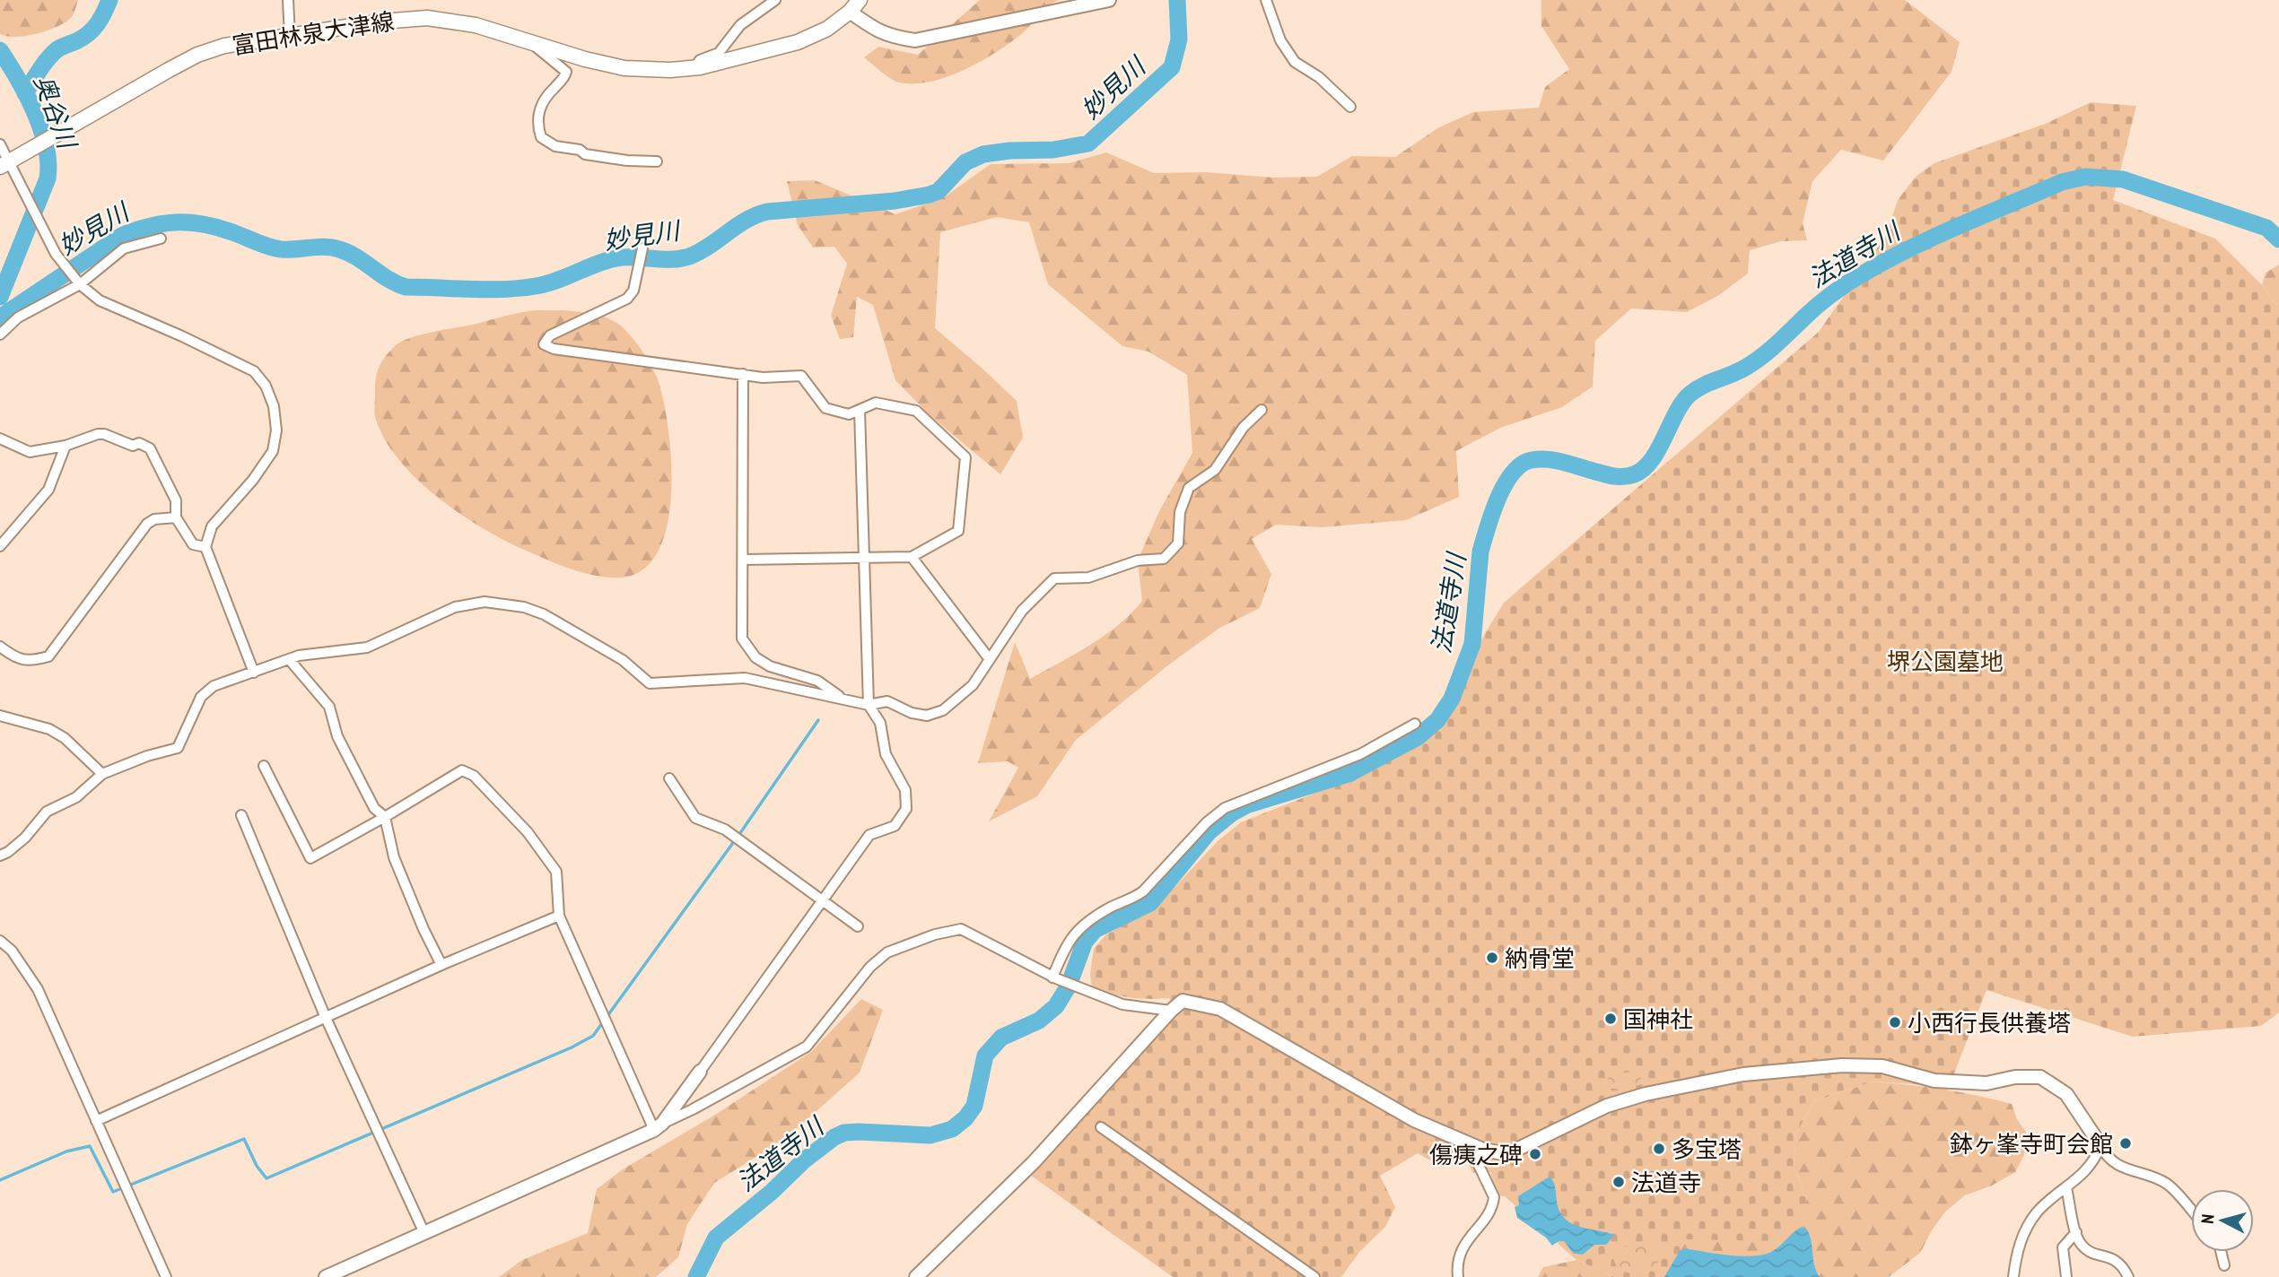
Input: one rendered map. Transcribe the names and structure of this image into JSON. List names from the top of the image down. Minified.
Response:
{"streets":{"main road":["富田林泉大津線"]},"water":["妙見川","奥谷川","法道寺川"],"parks":["堺公園墓地"],"places":["納骨堂","国神社","小西行長供養塔","鉢ヶ峯寺町会館","多宝塔","傷痍之碑","法道寺"],"north":"left"}
